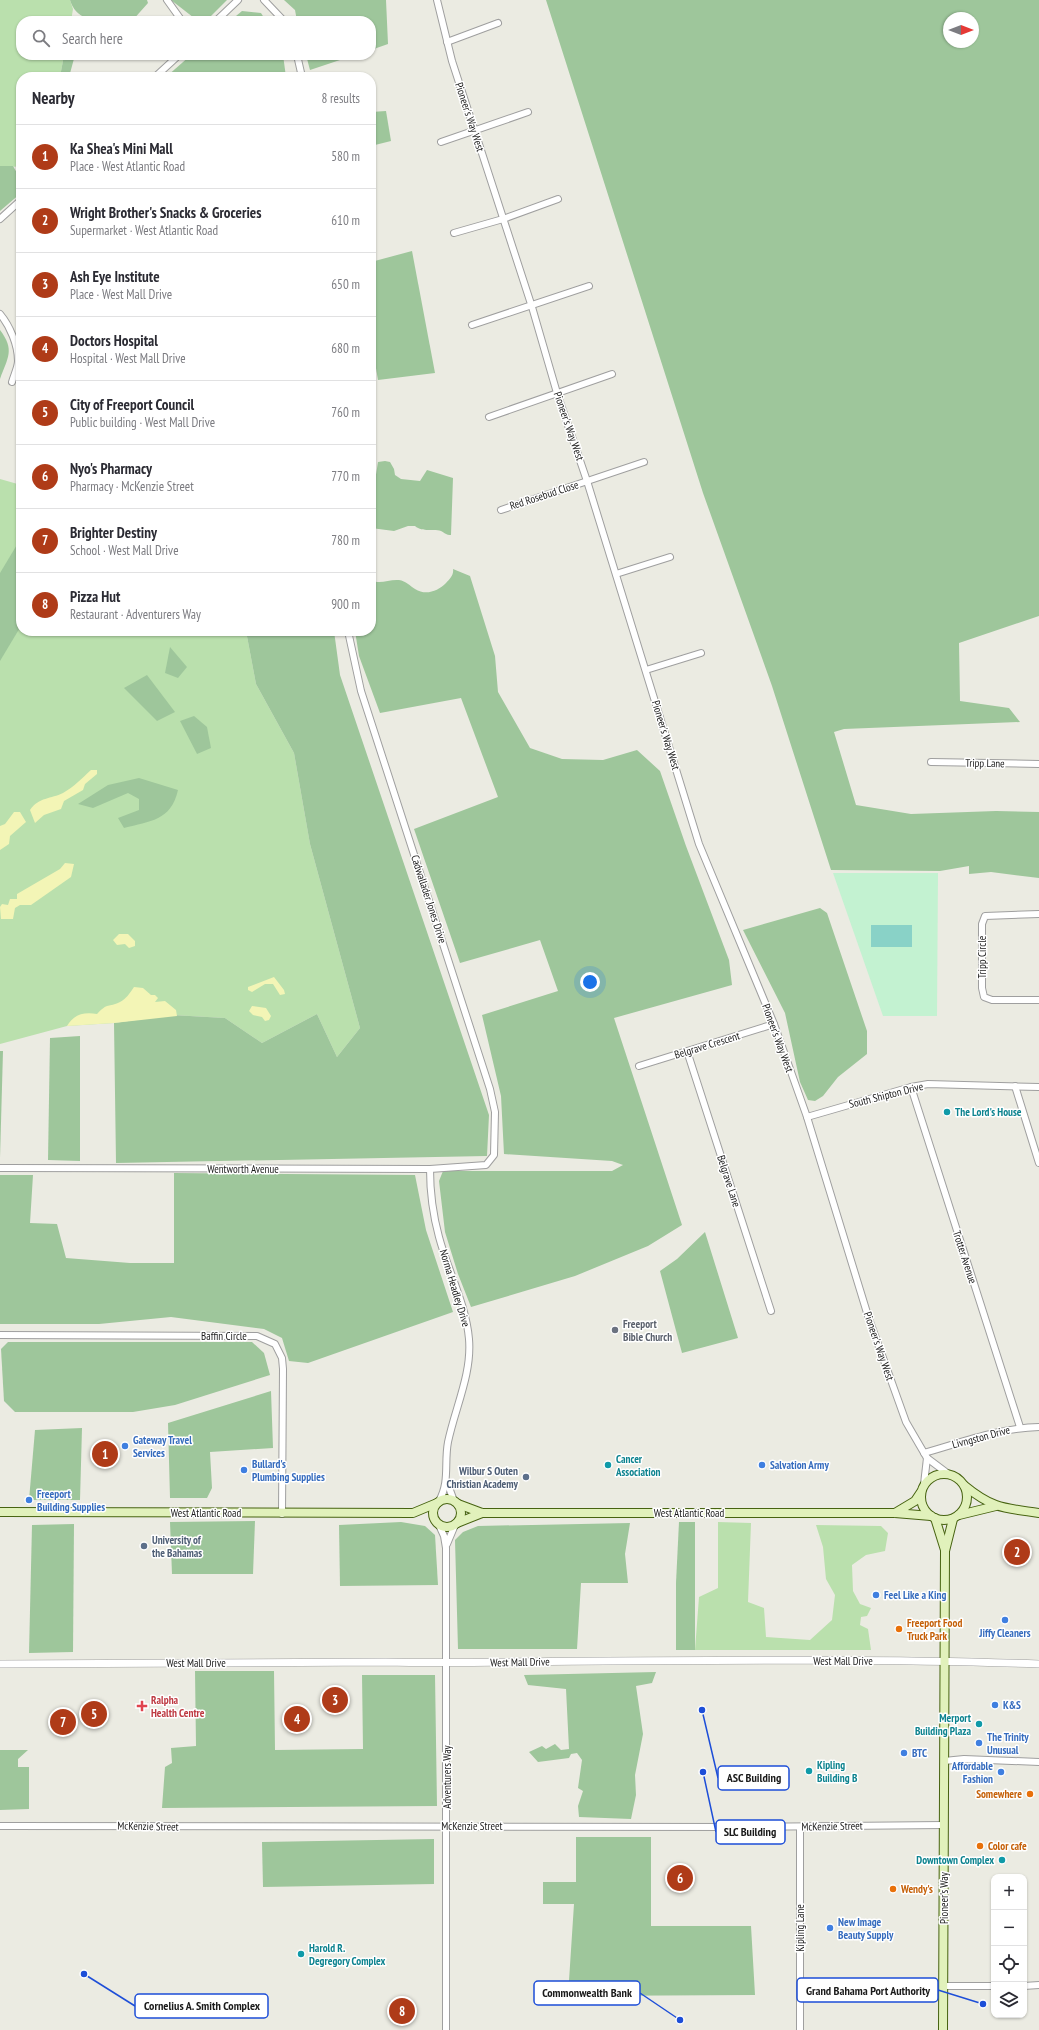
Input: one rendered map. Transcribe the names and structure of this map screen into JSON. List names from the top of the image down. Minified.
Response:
{"streets":{"main road":["West Atlantic Road","Pioneer's Way"],"street":["Pioneer's Way West","Red Rosebud Close","Tripp Lane","Cadwallader Jones Drive","Tripp Circle","Belgrave Crescent","South Shipton Drive","Wentworth Avenue","Belgrave Lane","Trotter Avenue","Norma Headley Drive","Baffin Circle","Livngston Drive","West Mall Drive","Adventurers Way","McKenzie Street","Kipling Lane"]},"crossings":[["Pioneer's Way West","Red Rosebud Close"],["Pioneer's Way West","Belgrave Crescent"],["Pioneer's Way West","South Shipton Drive"],["Pioneer's Way West","Livngston Drive"],["Pioneer's Way West","West Atlantic Road"],["Pioneer's Way West","Pioneer's Way"],["Cadwallader Jones Drive","Wentworth Avenue"],["Belgrave Crescent","Belgrave Lane"],["South Shipton Drive","Trotter Avenue"],["Wentworth Avenue","Norma Headley Drive"],["Trotter Avenue","Livngston Drive"],["Norma Headley Drive","West Atlantic Road"],["Norma Headley Drive","Adventurers Way"],["Baffin Circle","West Atlantic Road"],["West Atlantic Road","Adventurers Way"],["West Atlantic Road","Pioneer's Way"],["West Mall Drive","Adventurers Way"],["West Mall Drive","Pioneer's Way"],["Adventurers Way","McKenzie Street"],["McKenzie Street","Pioneer's Way"],["McKenzie Street","Kipling Lane"]],"places":{"other":["The Lord's House","Freeport Bible Church","Gateway Travel Services","Cancer Association","Salvation Army","Bullard's Plumbing Supplies","Wilbur S Outen Christian Academy","Freeport Building Supplies","University of the Bahamas","Feel Like a King","Jiffy Cleaners","Freeport Food Truck Park","K&S","ASC Building","Merport Building Plaza","The Trinity Unusual","BTC","Kipling Building B","SLC Building","Affordable Fashion","Somewhere","Color cafe","Downtown Complex","Wendy's","New Image Beauty Supply","Harold R. Degregory Complex","Cornelius A. Smith Complex","Grand Bahama Port Authority","Commonwealth Bank"],"health":["Ralpha Health Centre"]},"north":"right","page":{"search":"Search here","heading":["Nearby","8 results"],"list":[{"mark":"1","name":"Ka Shea's Mini Mall","note":"Place · West Atlantic Road","value":"580 m"},{"mark":"2","name":"Wright Brother's Snacks & Groceries","note":"Supermarket · West Atlantic Road","value":"610 m"},{"mark":"3","name":"Ash Eye Institute","note":"Place · West Mall Drive","value":"650 m"},{"mark":"4","name":"Doctors Hospital","note":"Hospital · West Mall Drive","value":"680 m"},{"mark":"5","name":"City of Freeport Council","note":"Public building · West Mall Drive","value":"760 m"},{"mark":"6","name":"Nyo's Pharmacy","note":"Pharmacy · McKenzie Street","value":"770 m"},{"mark":"7","name":"Brighter Destiny","note":"School · West Mall Drive","value":"780 m"},{"mark":"8","name":"Pizza Hut","note":"Restaurant · Adventurers Way","value":"900 m"}],"pins":["1","2","3","5","4","7","6","8"],"map_buttons":["+","−"]}}
